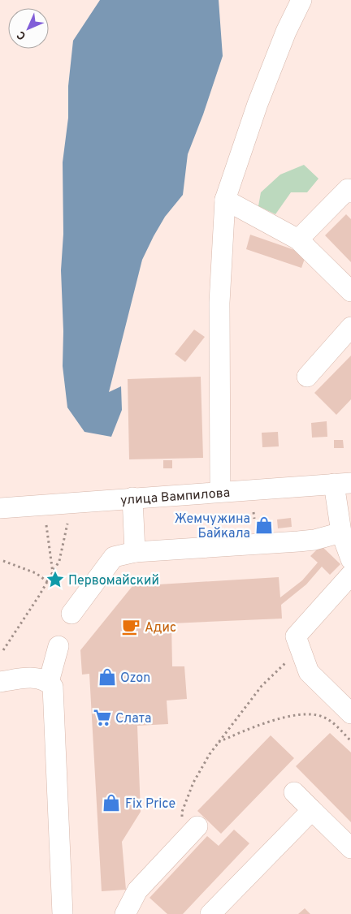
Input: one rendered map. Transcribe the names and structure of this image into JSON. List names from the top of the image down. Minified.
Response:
{"streets":{"street":["улица Вампилова"]},"places":{"shop":["Жемчужина Байкала","Ozon","Fix Price"],"place":["Первомайский"],"cafe":["Адис"],"supermarket":["Слата"]},"north":"bottom left"}
